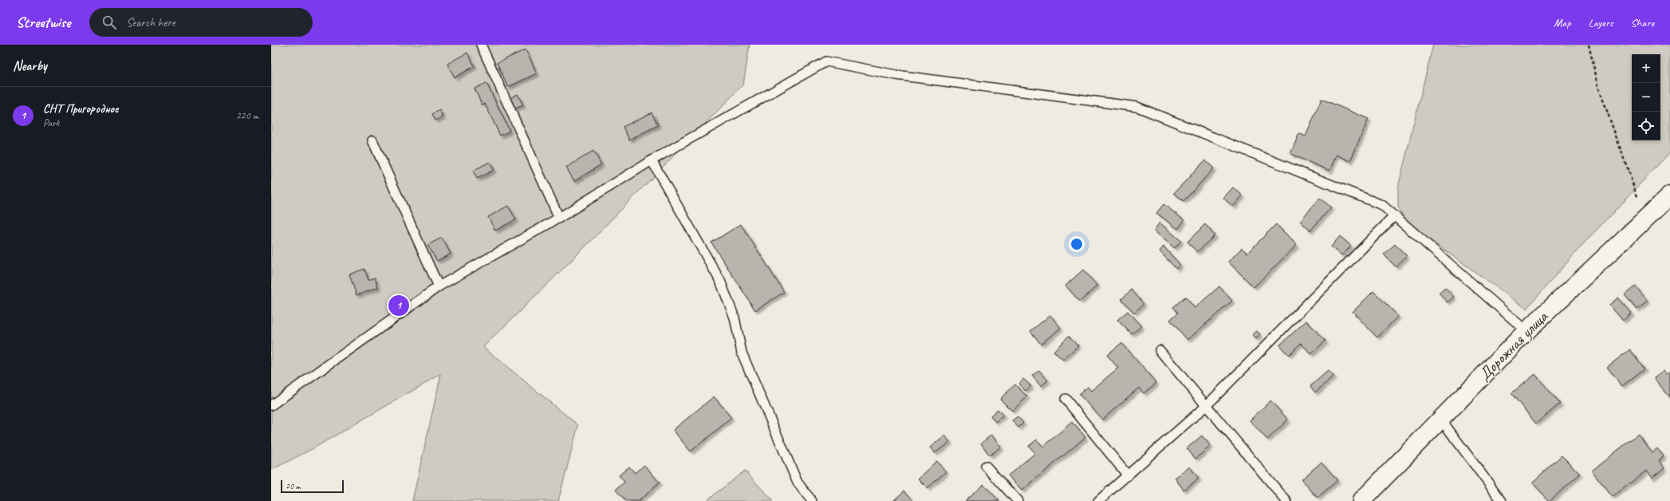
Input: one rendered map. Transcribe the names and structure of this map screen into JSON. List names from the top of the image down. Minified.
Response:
{"streets":{"street":["Дорожная улица"]},"scale_bar":"20 m","page":{"header":"Streetwise","search":"Search here","nav":["Map","Layers","Share"],"heading":"Nearby","map_buttons":["+","−"],"list":[{"mark":"1","name":"СНТ Пригородное","note":"Park","value":"220 m"}],"pins":"1","scale":"20 m"}}
